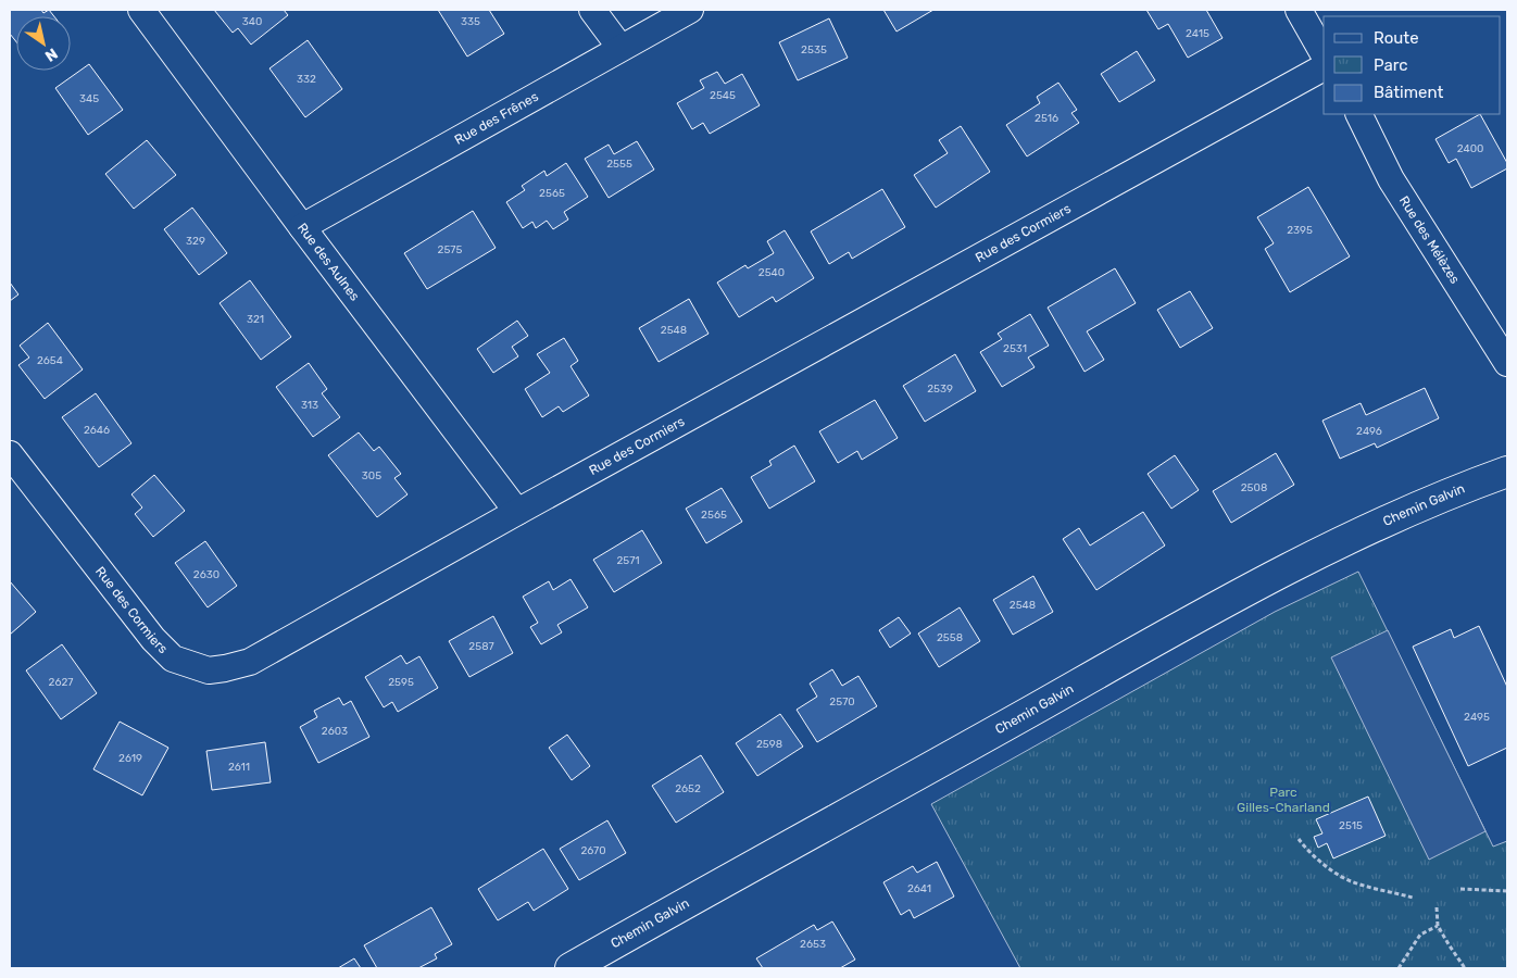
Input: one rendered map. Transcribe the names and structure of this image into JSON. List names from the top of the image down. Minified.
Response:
{"streets":{"street":["Rue des Frênes","Rue des Cormiers","Rue des Mélèzes","Rue des Aulnes","Chemin Galvin"]},"crossings":[["Rue des Frênes","Rue des Aulnes"],["Rue des Cormiers","Rue des Aulnes"]],"parks":["Parc Gilles-Charland"],"house_numbers":["340","335","2415","2535","332","2545","345","2516","2400","2555","2565","2395","329","2575","2540","321","2548","2531","2654","2539","313","2646","2496","305","2508","2565","2571","2630","2548","2558","2587","2627","2595","2570","2495","2603","2598","2619","2611","2652","2515","2670","2641","2653"],"legend":["Route","Parc","Bâtiment"],"north":"bottom right"}
